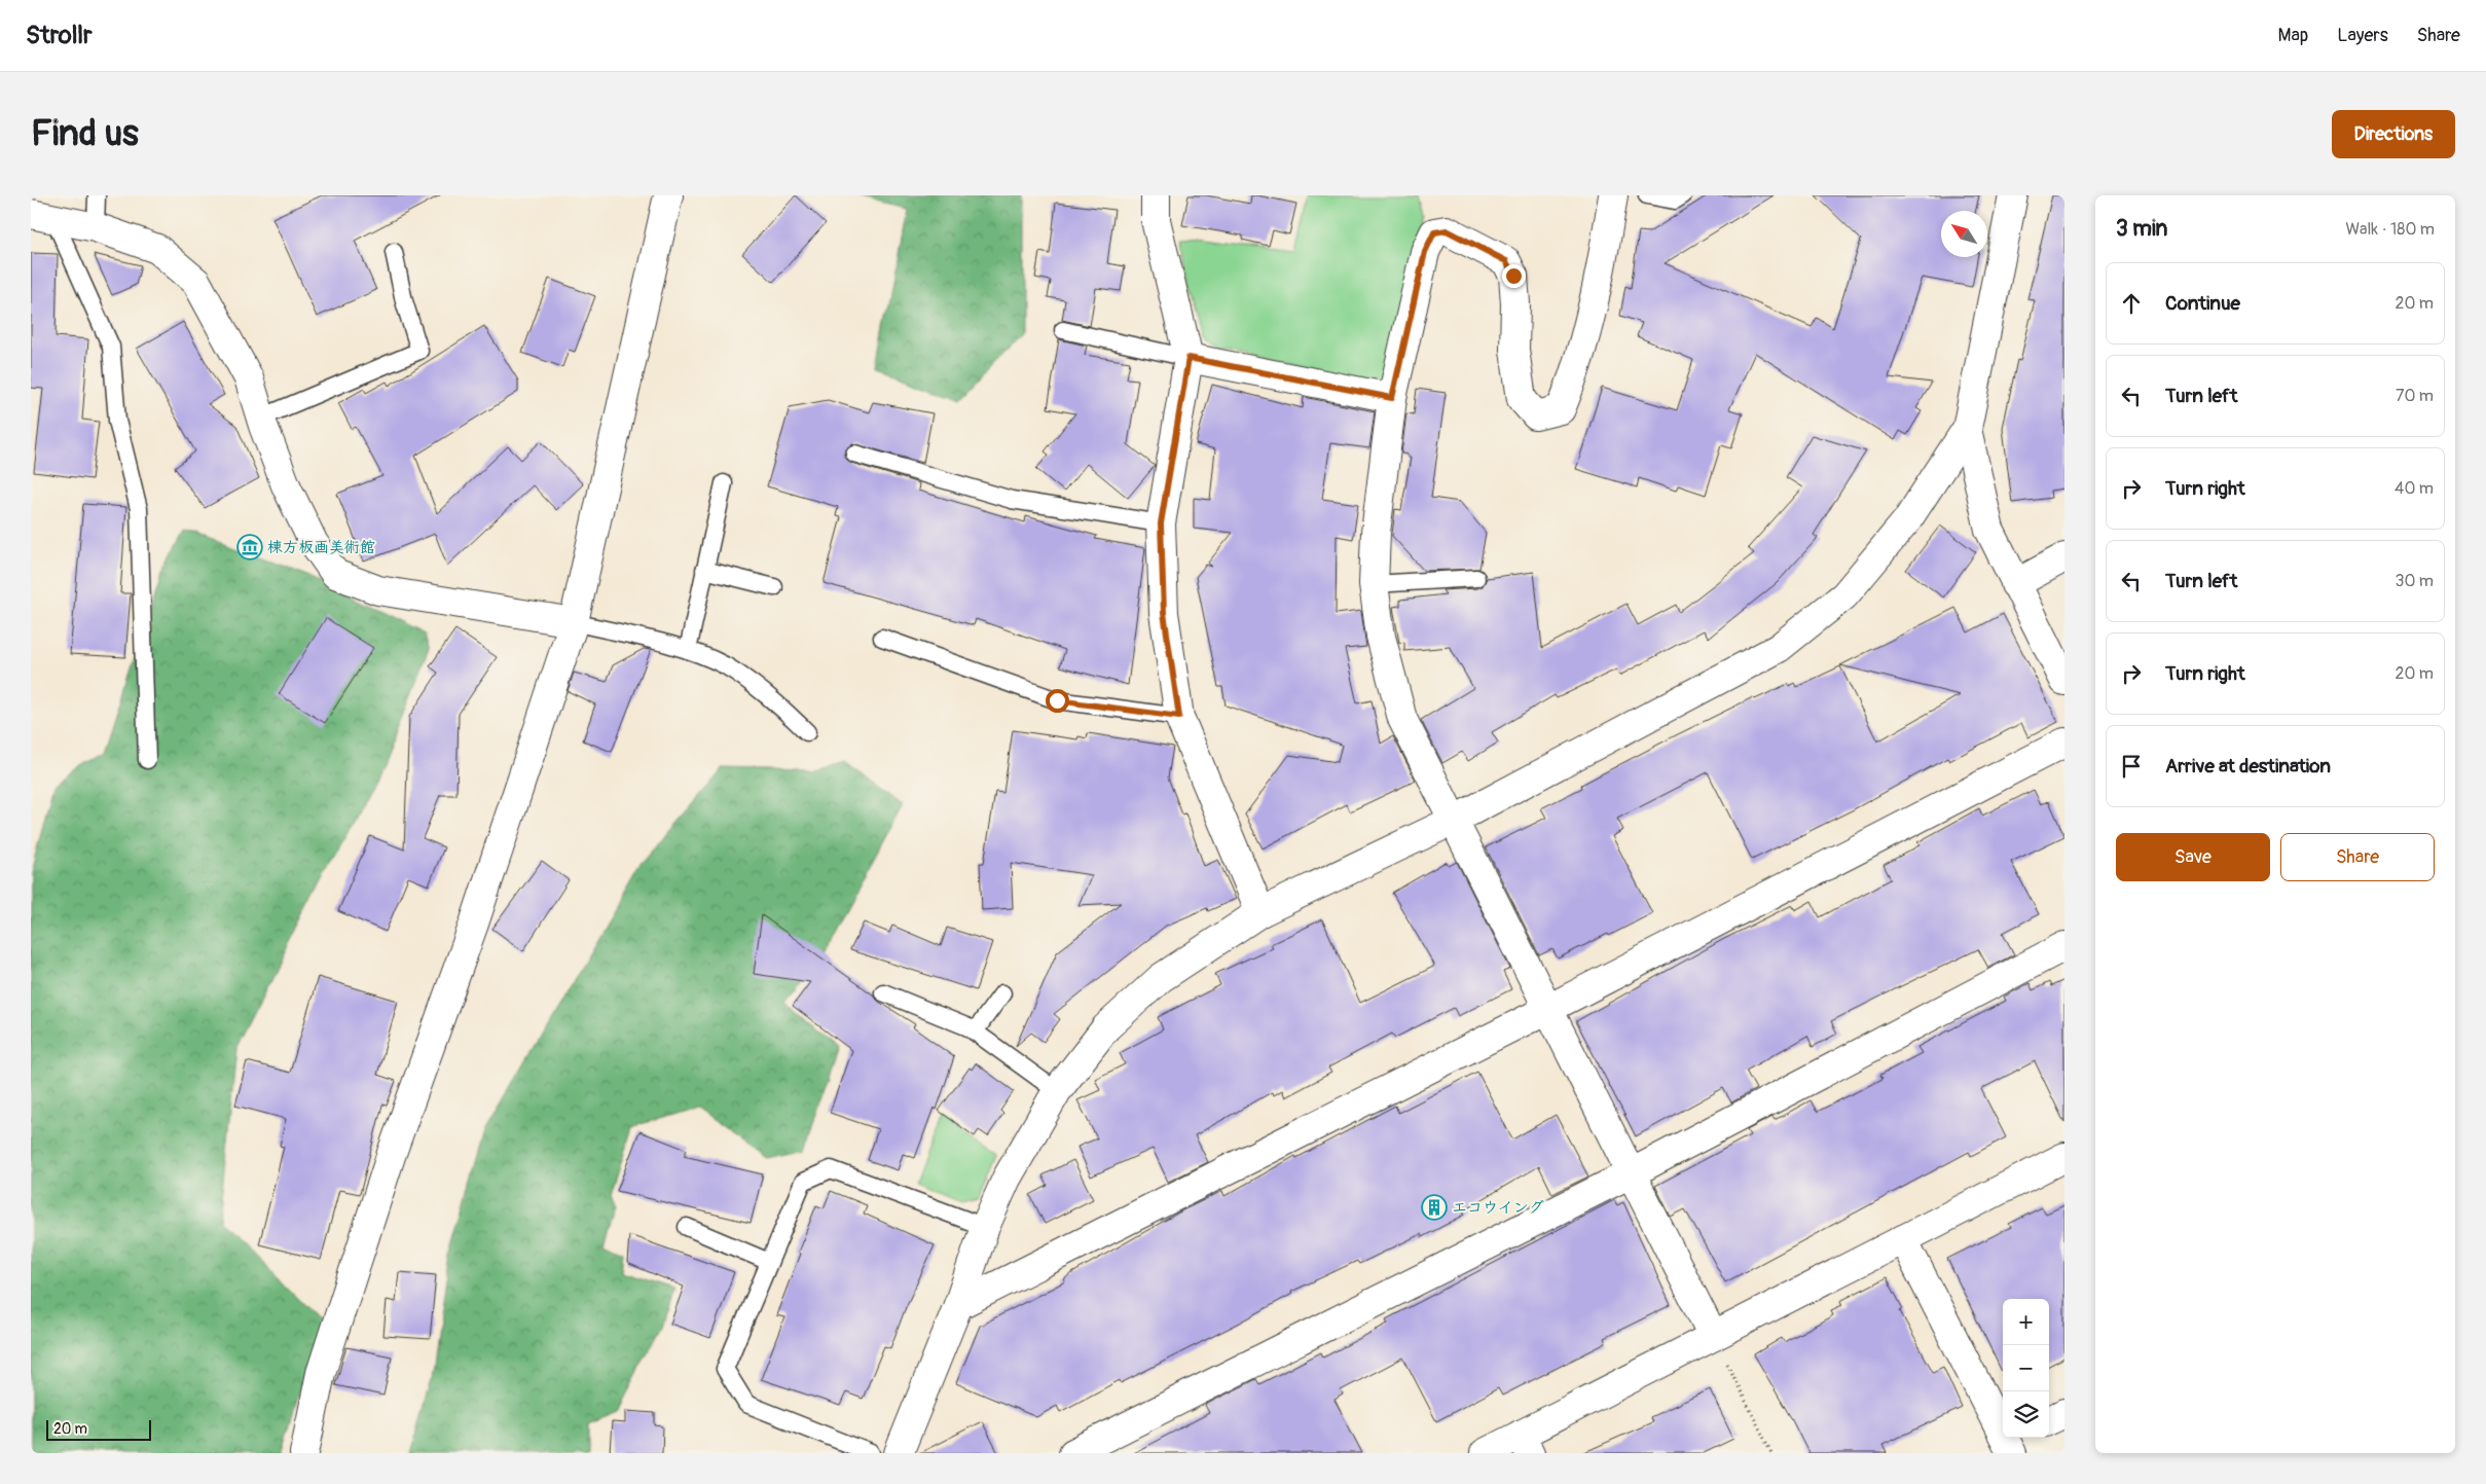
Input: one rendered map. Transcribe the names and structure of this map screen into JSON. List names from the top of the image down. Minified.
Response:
{"places":{"museum":["棟方板画美術館"],"building":["エコウイング"]},"scale_bar":"20 m","north":"top left","page":{"header":"Strollr","nav":["Map","Layers","Share"],"buttons":["Directions",["Save","Share"]],"title":"Find us","heading":["3 min","Walk · 180 m"],"list":[["Continue","20 m"],["Turn left","70 m"],["Turn right","40 m"],["Turn left","30 m"],["Turn right","20 m"],"Arrive at destination"],"map_buttons":["+","−"],"scale":"20 m"}}
